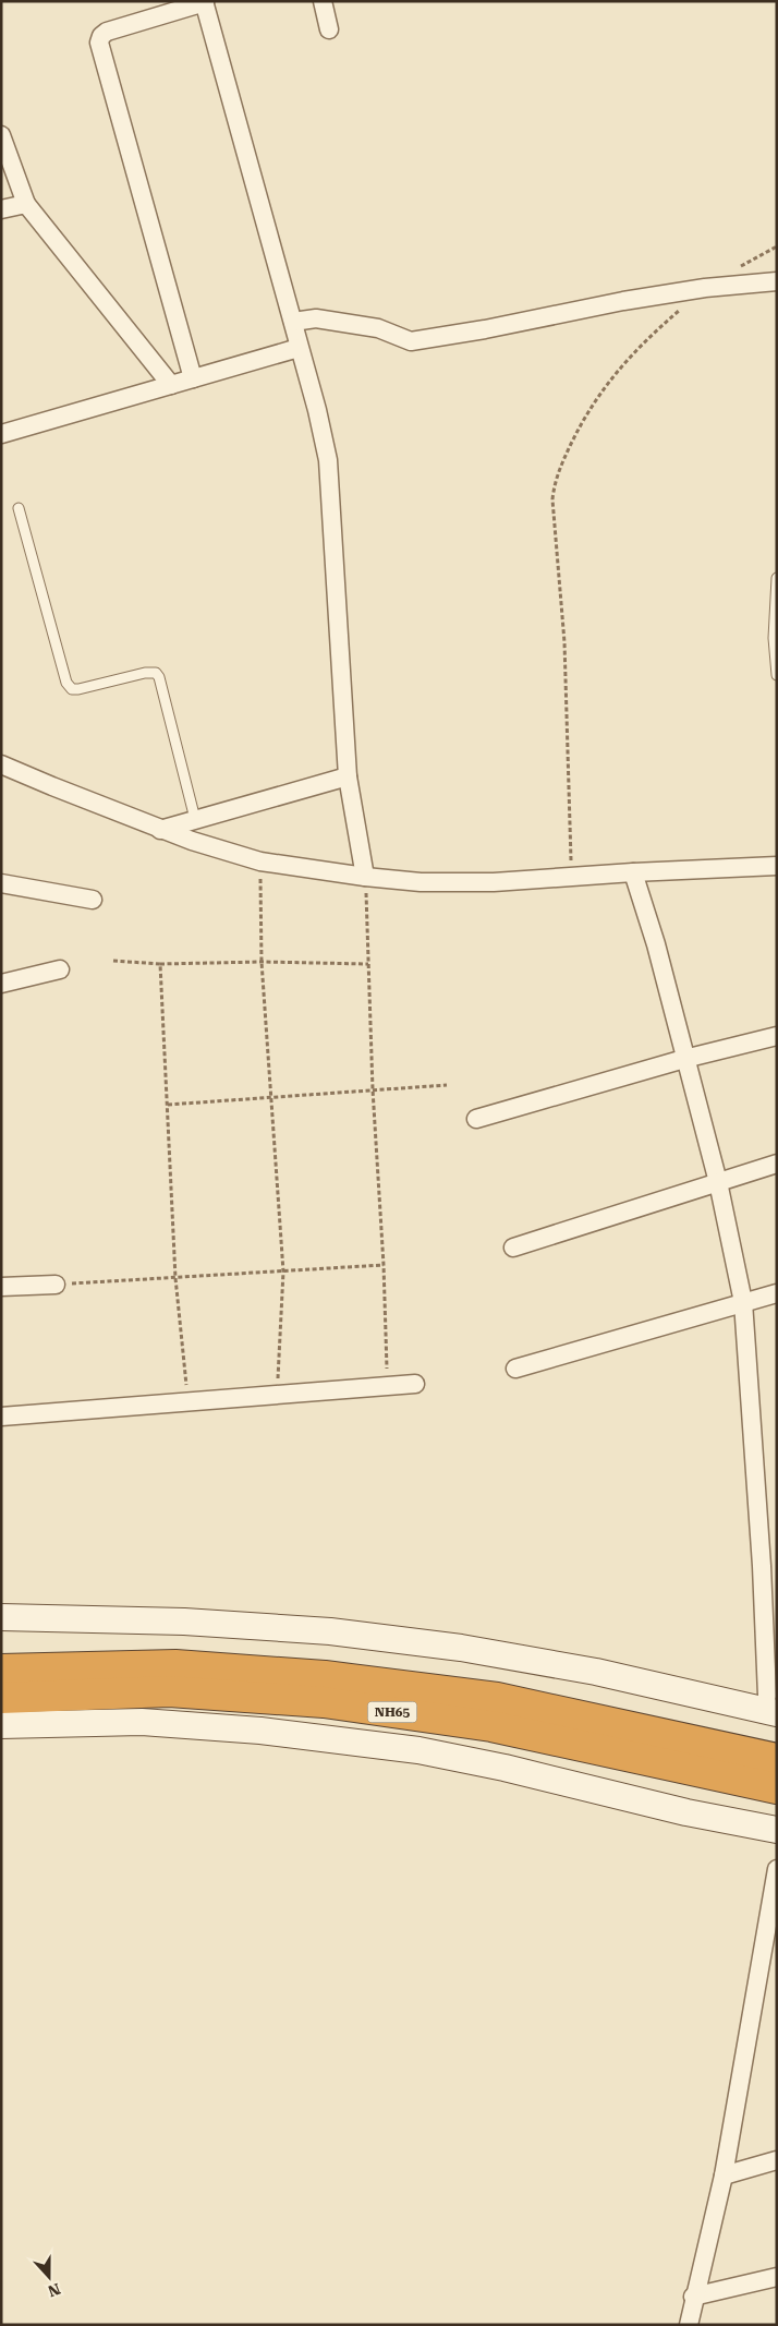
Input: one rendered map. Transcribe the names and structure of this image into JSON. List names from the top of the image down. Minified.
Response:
{"streets":{"highway":["NH65"]},"north":"bottom"}
